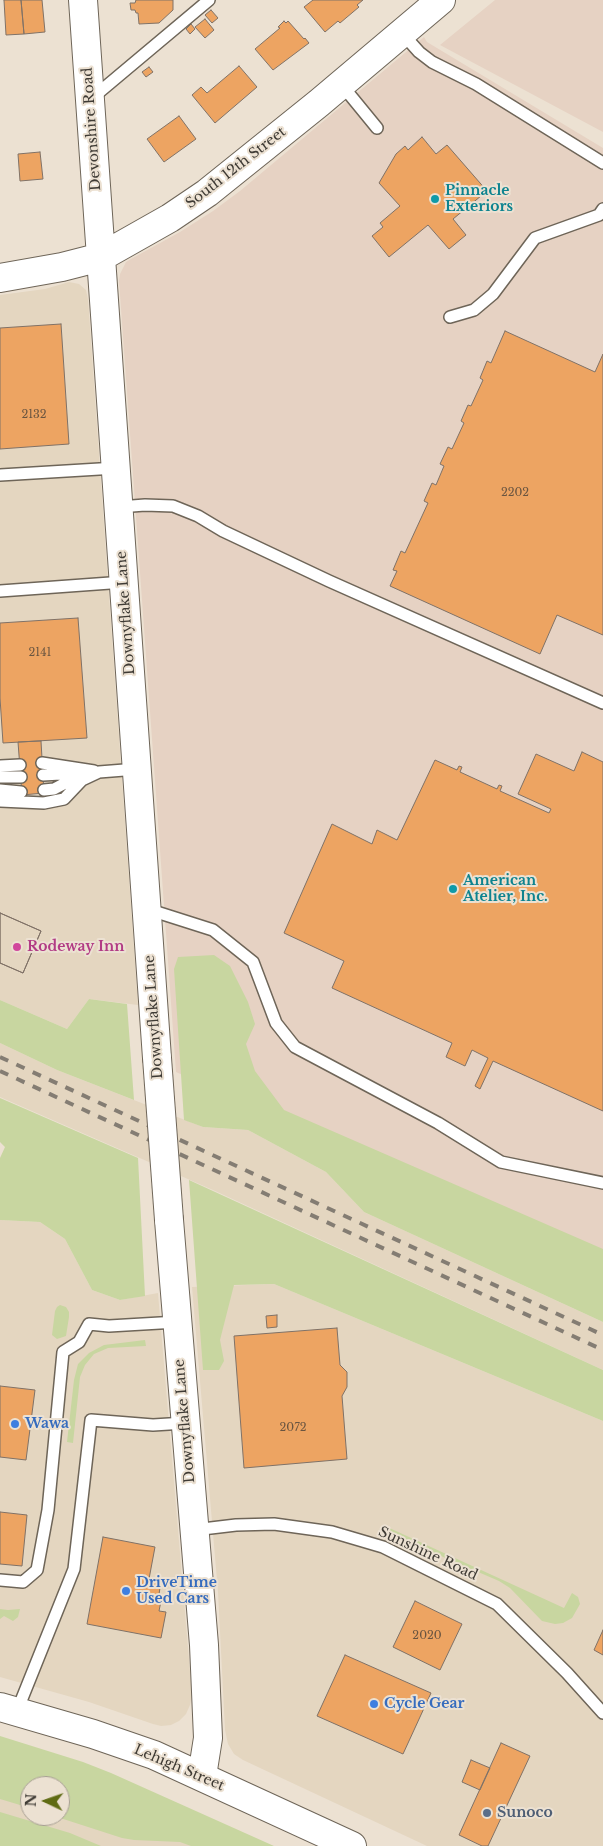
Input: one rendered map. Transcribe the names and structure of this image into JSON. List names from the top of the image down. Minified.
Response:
{"streets":{"street":["Devonshire Road","South 12th Street","Downyflake Lane","Lehigh Street"],"lane":["Sunshine Road"]},"crossings":[["Devonshire Road","South 12th Street"],["Devonshire Road","Downyflake Lane"],["South 12th Street","Downyflake Lane"],["Downyflake Lane","Sunshine Road"],["Downyflake Lane","Lehigh Street"]],"places":["Pinnacle Exteriors","American Atelier, Inc.","Rodeway Inn","Wawa","DriveTime Used Cars","Cycle Gear","Sunoco"],"house_numbers":["2132","2202","2141","2072","2020"],"north":"left"}
